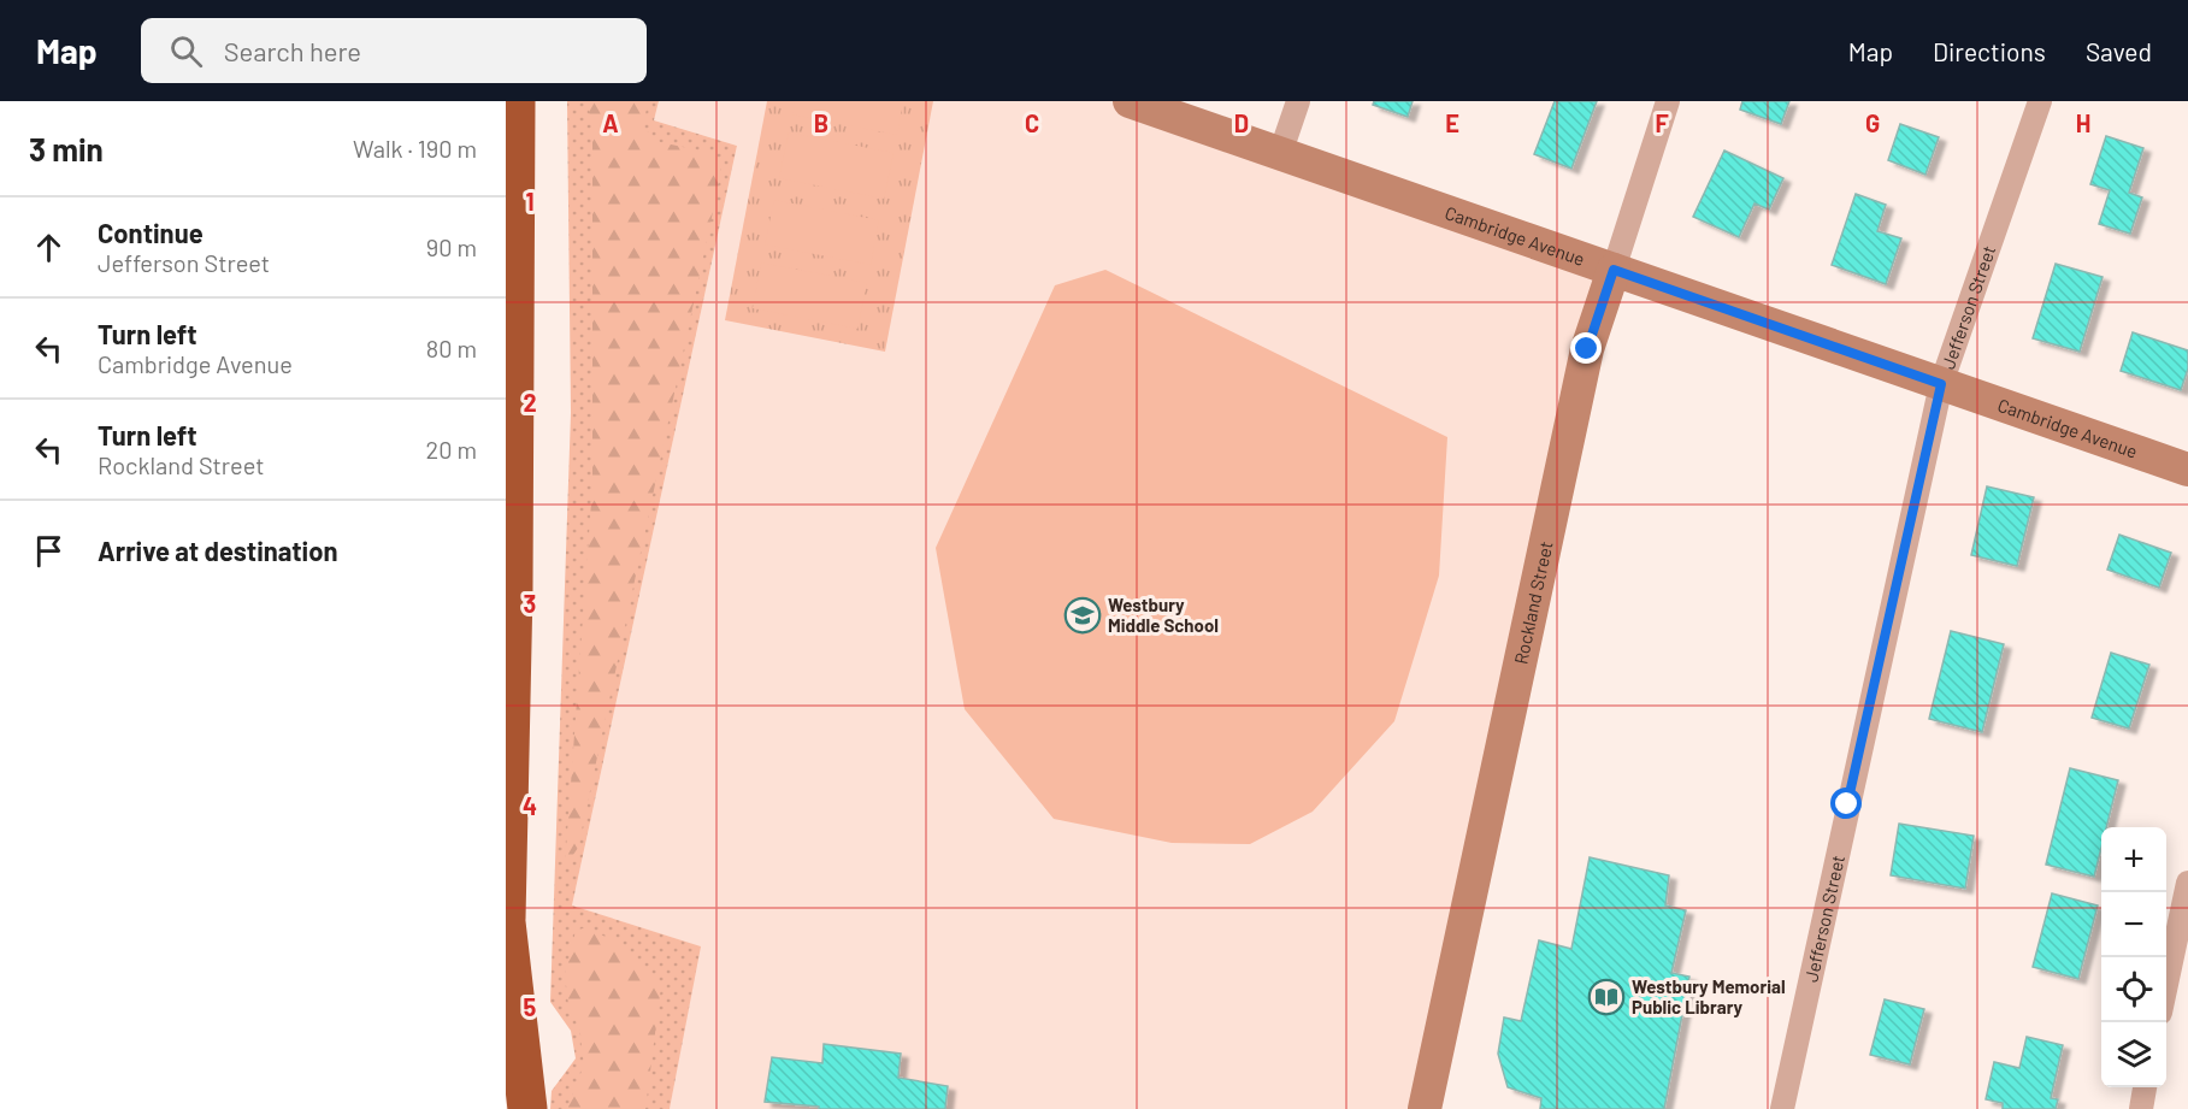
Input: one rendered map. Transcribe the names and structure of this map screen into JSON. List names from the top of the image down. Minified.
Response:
{"streets":{"street":["Cambridge Avenue","Jefferson Street","Rockland Street"]},"crossings":[["Cambridge Avenue","Jefferson Street"],["Cambridge Avenue","Rockland Street"]],"places":{"school or university":["Westbury Middle School"],"library":["Westbury Memorial Public Library"]},"page":{"header":"Map","search":"Search here","nav":["Map","Directions","Saved"],"heading":["3 min","Walk · 190 m"],"list":[["Continue","Jefferson Street","90 m"],["Turn left","Cambridge Avenue","80 m"],["Turn left","Rockland Street","20 m"],"Arrive at destination"],"map_buttons":["+","−"]},"grid":{"columns":["A","B","C","D","E","F","G","H"],"rows":["1","2","3","4","5"]}}
